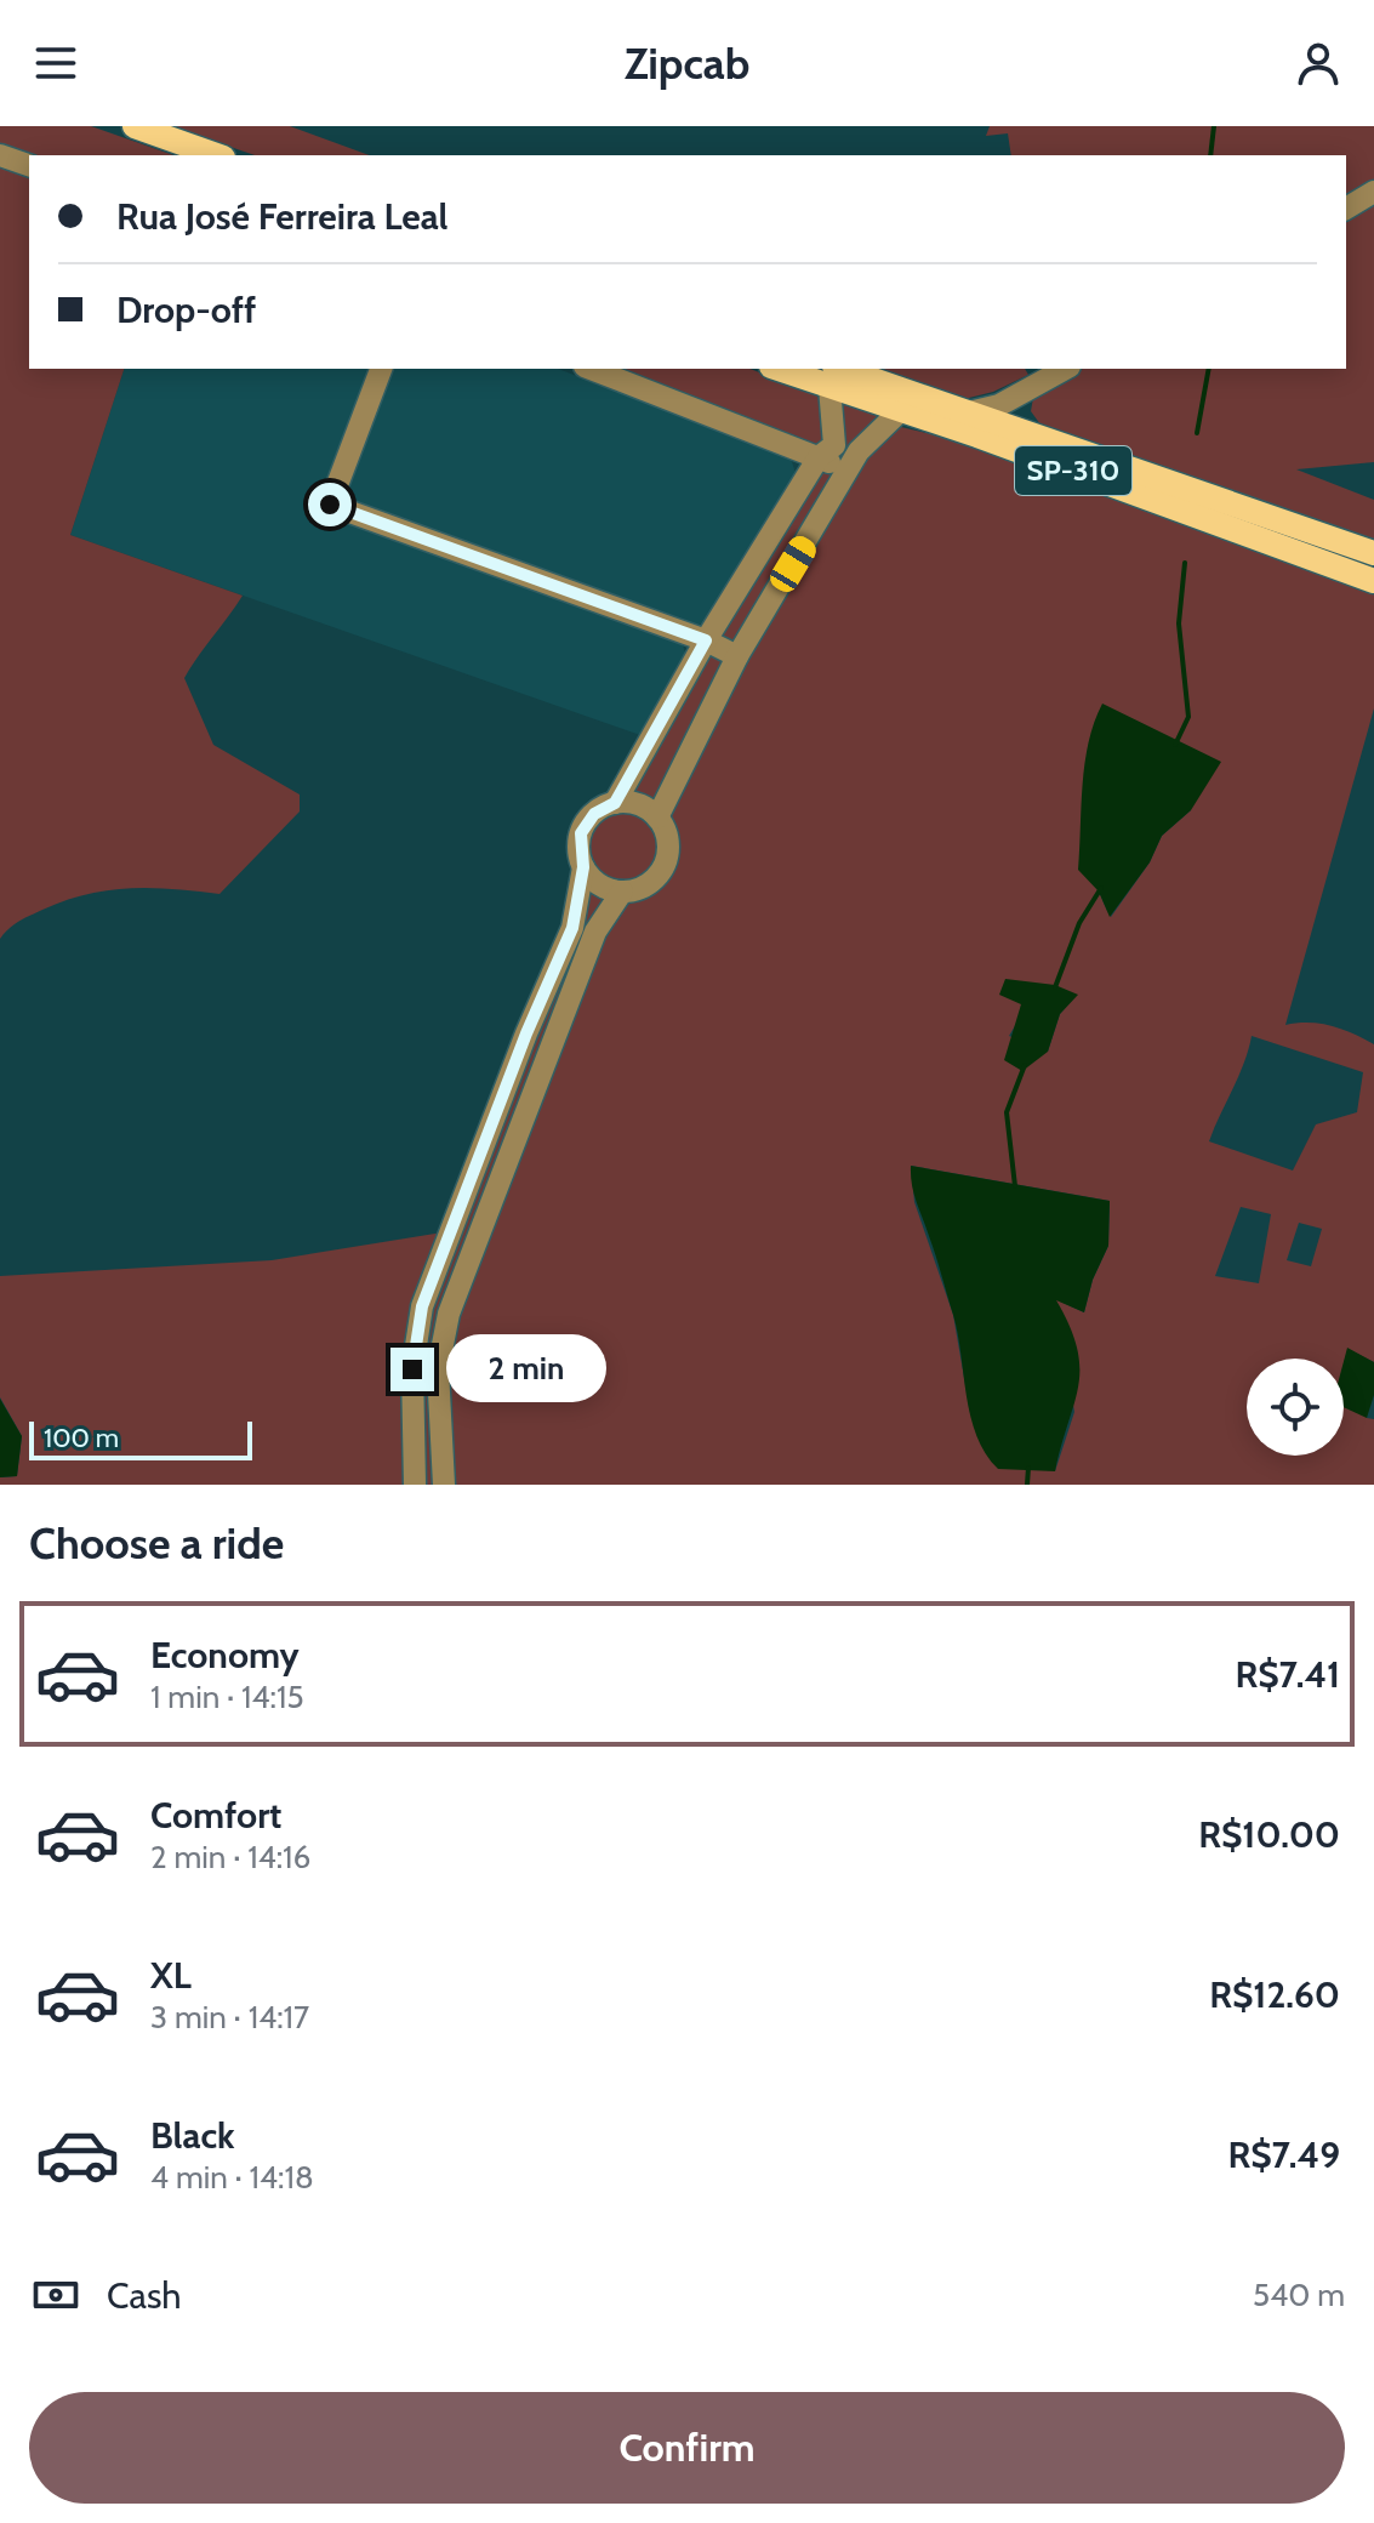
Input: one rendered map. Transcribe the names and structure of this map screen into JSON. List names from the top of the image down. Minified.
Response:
{"streets":{"main road":["SP-310"]},"scale_bar":"100 m","page":{"header":"Zipcab","banner":["Rua José Ferreira Leal","Drop-off"],"bubble":"2 min","scale":"100 m","heading":"Choose a ride","list":[{"name":"Economy","note":"1 min · 14:15","value":"R$7.41"},{"name":"Comfort","note":"2 min · 14:16","value":"R$10.00"},{"name":"XL","note":"3 min · 14:17","value":"R$12.60"},{"name":"Black","note":"4 min · 14:18","value":"R$7.49"}],"pay":["Cash","540 m"],"buttons":"Confirm"}}
